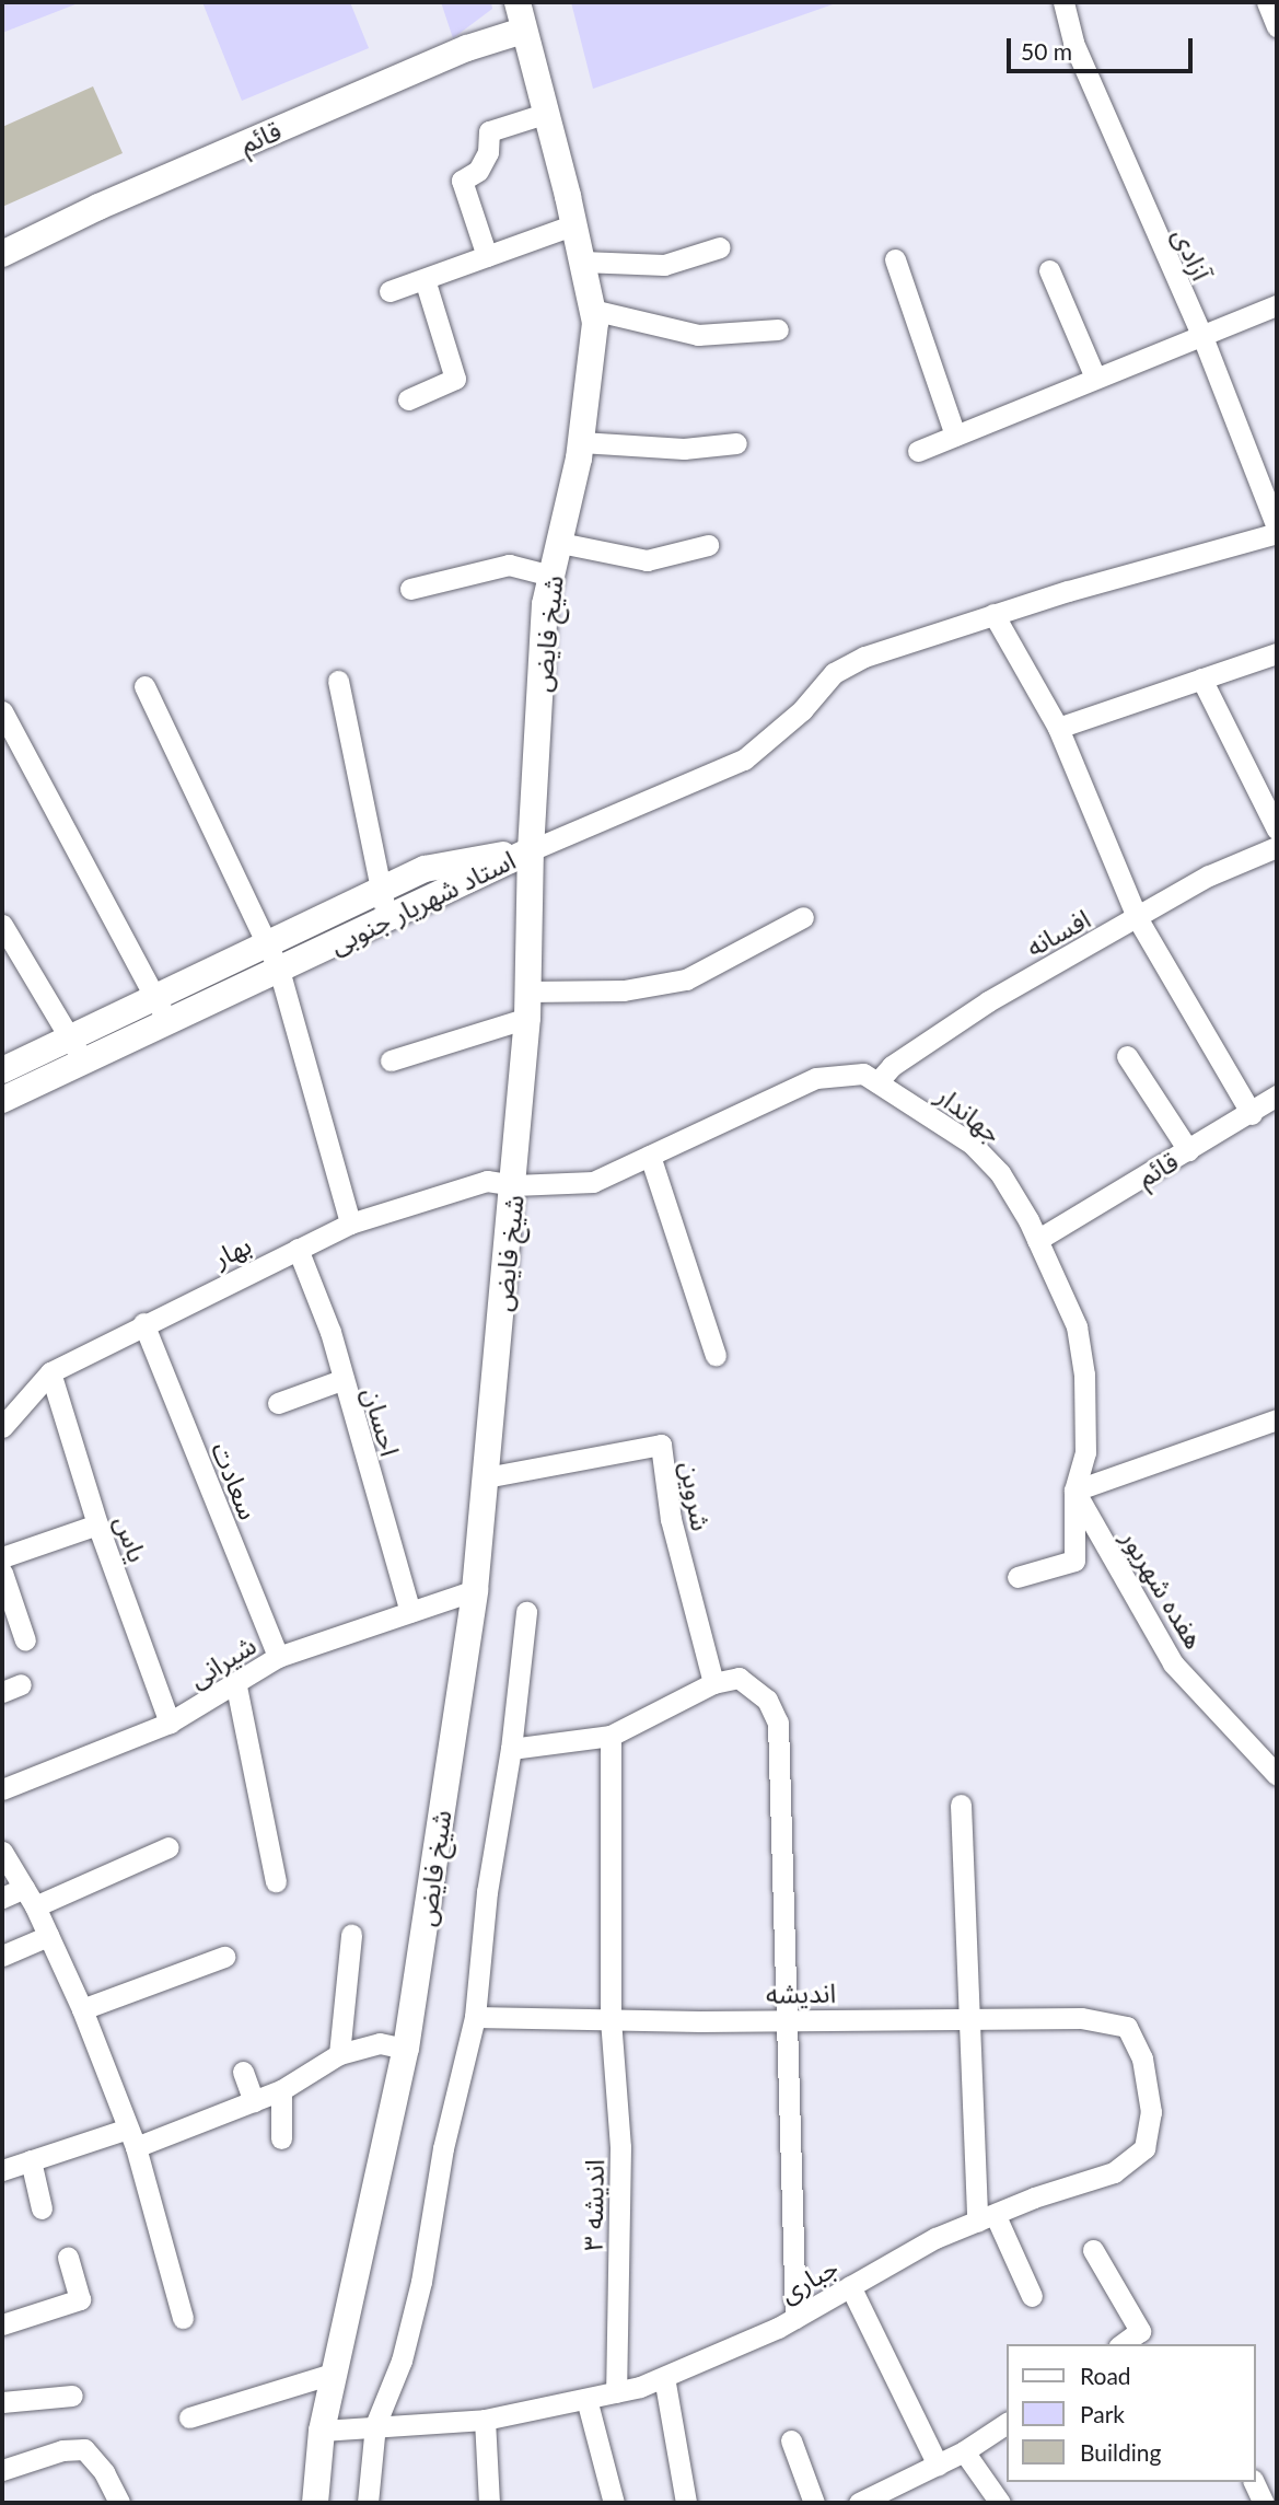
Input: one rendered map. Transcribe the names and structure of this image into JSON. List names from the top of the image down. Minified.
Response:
{"streets":{"street":["قائم","آزادی","شیخ فایض","استاد شهریار جنوبی","افسانه","جهاندار","بهار","احسان","سعادت","شروین","یاس","هفده شهریور","شیرانی","اندیشه","اندیشه ۳","جباری"]},"crossings":[["قائم","شیخ فایض"],["قائم","جهاندار"],["شیخ فایض","استاد شهریار جنوبی"],["شیخ فایض","جهاندار"],["شیخ فایض","بهار"],["شیخ فایض","شروین"],["شیخ فایض","شیرانی"],["شیخ فایض","جباری"],["افسانه","جهاندار"],["جهاندار","بهار"],["جهاندار","هفده شهریور"],["بهار","احسان"],["بهار","سعادت"],["بهار","یاس"],["احسان","شیرانی"],["سعادت","شیرانی"],["یاس","شیرانی"],["اندیشه","اندیشه ۳"],["اندیشه","جباری"],["اندیشه ۳","جباری"]],"legend":["Road","Park","Building"],"scale_bar":"50 m"}
